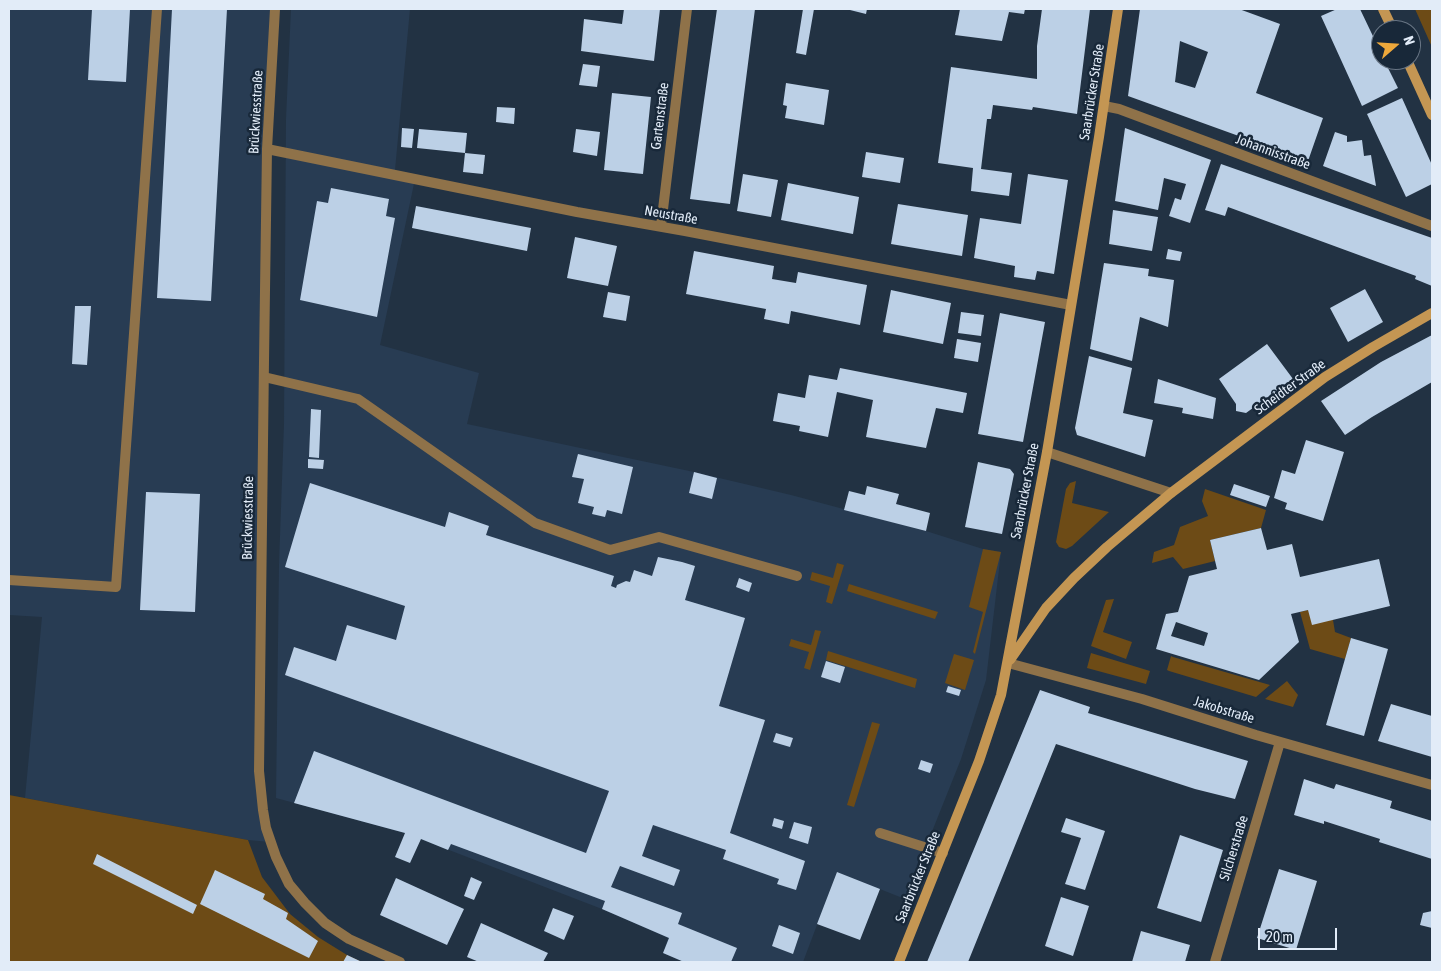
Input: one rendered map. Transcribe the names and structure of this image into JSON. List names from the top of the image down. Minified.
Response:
{"streets":{"main road":["Saarbrücker Straße","Scheidter Straße"],"street":["Brückwiesstraße","Gartenstraße","Johannisstraße","Neustraße","Jakobstraße","Silcherstraße"]},"crossings":[["Saarbrücker Straße","Johannisstraße"],["Saarbrücker Straße","Neustraße"],["Saarbrücker Straße","Scheidter Straße"],["Saarbrücker Straße","Jakobstraße"],["Brückwiesstraße","Neustraße"],["Gartenstraße","Neustraße"],["Scheidter Straße","Jakobstraße"],["Jakobstraße","Silcherstraße"]],"scale_bar":"20 m","north":"right"}
